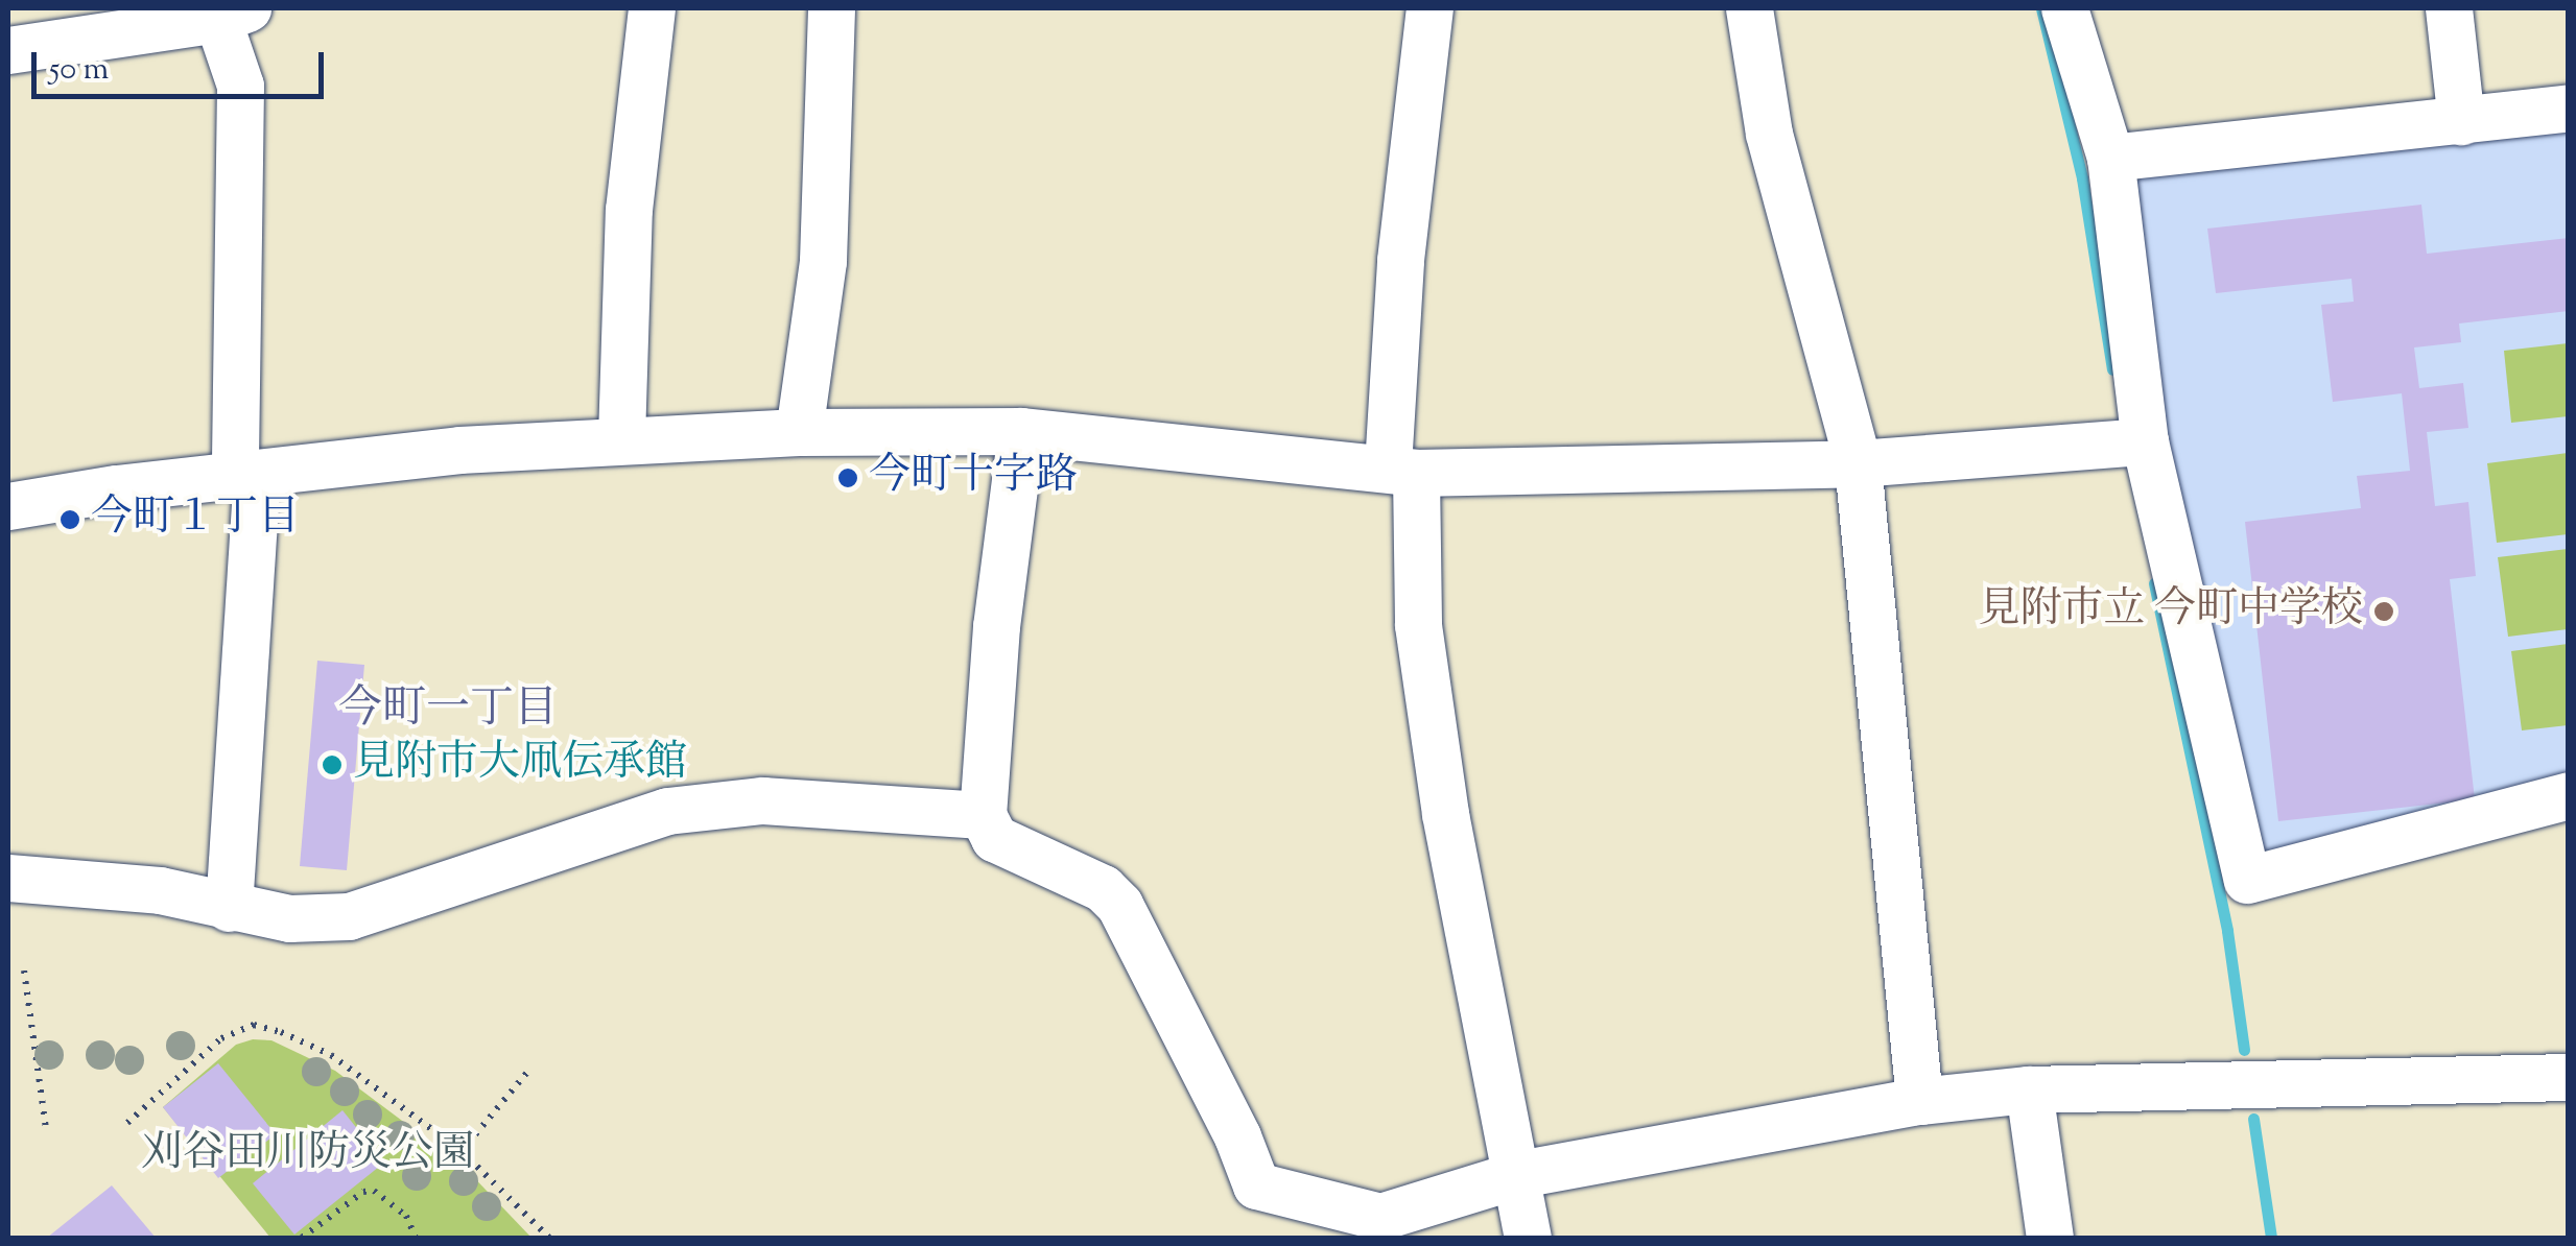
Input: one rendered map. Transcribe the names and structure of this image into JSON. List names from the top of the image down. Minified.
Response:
{"districts":["今町一丁目"],"parks":["刈谷田川防災公園"],"places":["今町十字路","今町１丁目","見附市立 今町中学校","見附市大凧伝承館"],"scale_bar":"50 m"}
